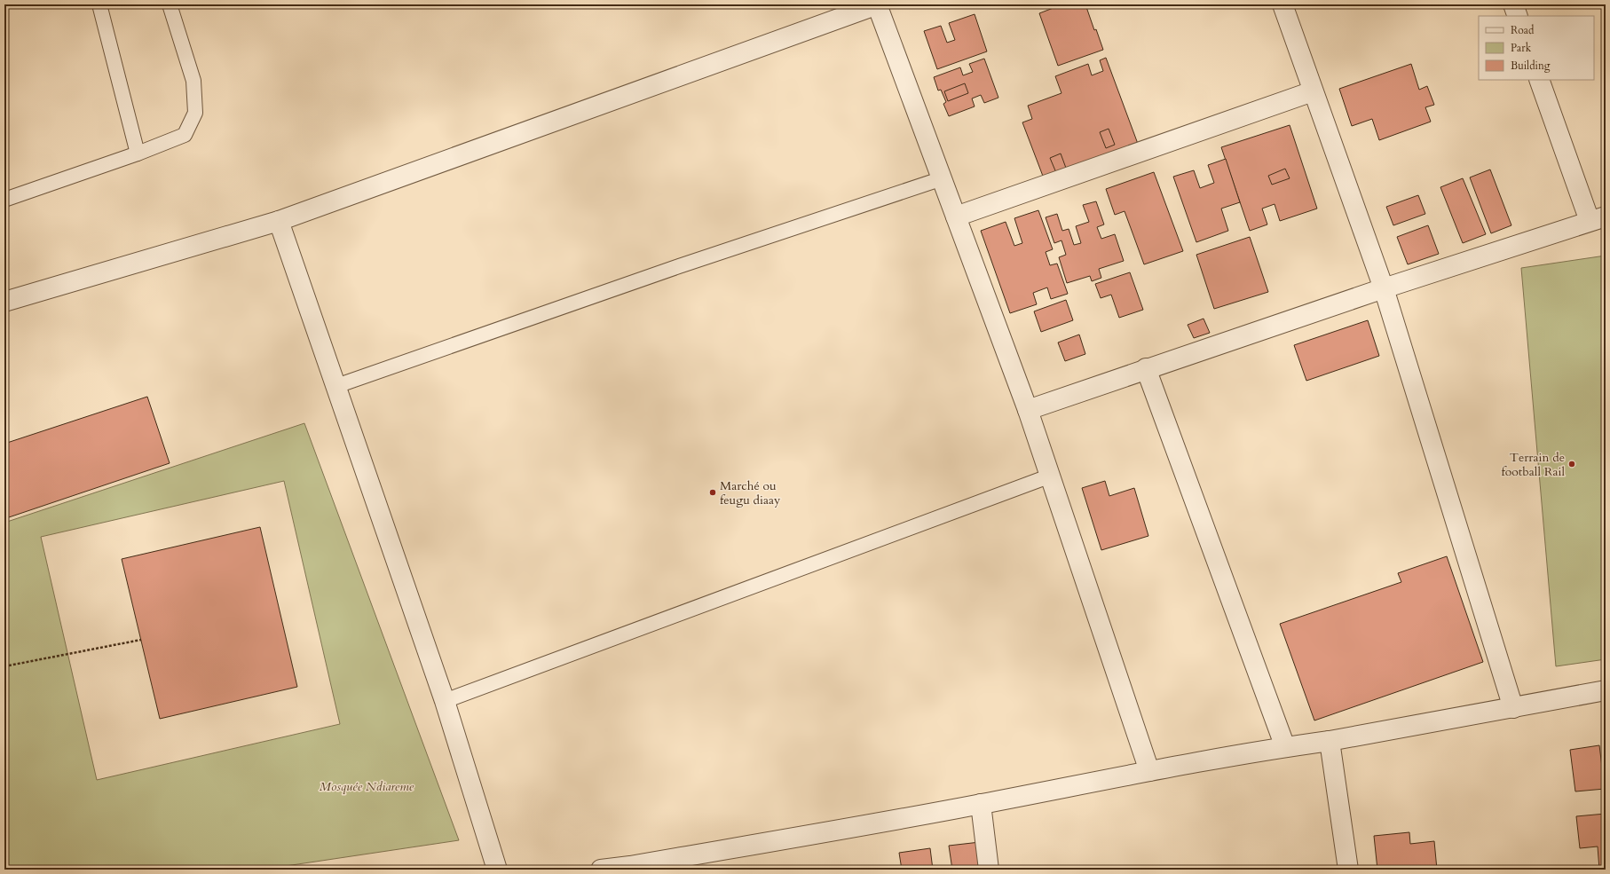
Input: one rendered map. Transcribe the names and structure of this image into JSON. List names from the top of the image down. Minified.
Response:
{"parks":["Mosquée Ndiareme"],"places":["Terrain de football Rail","Marché ou feugu diaay"],"legend":["Road","Park","Building"]}
